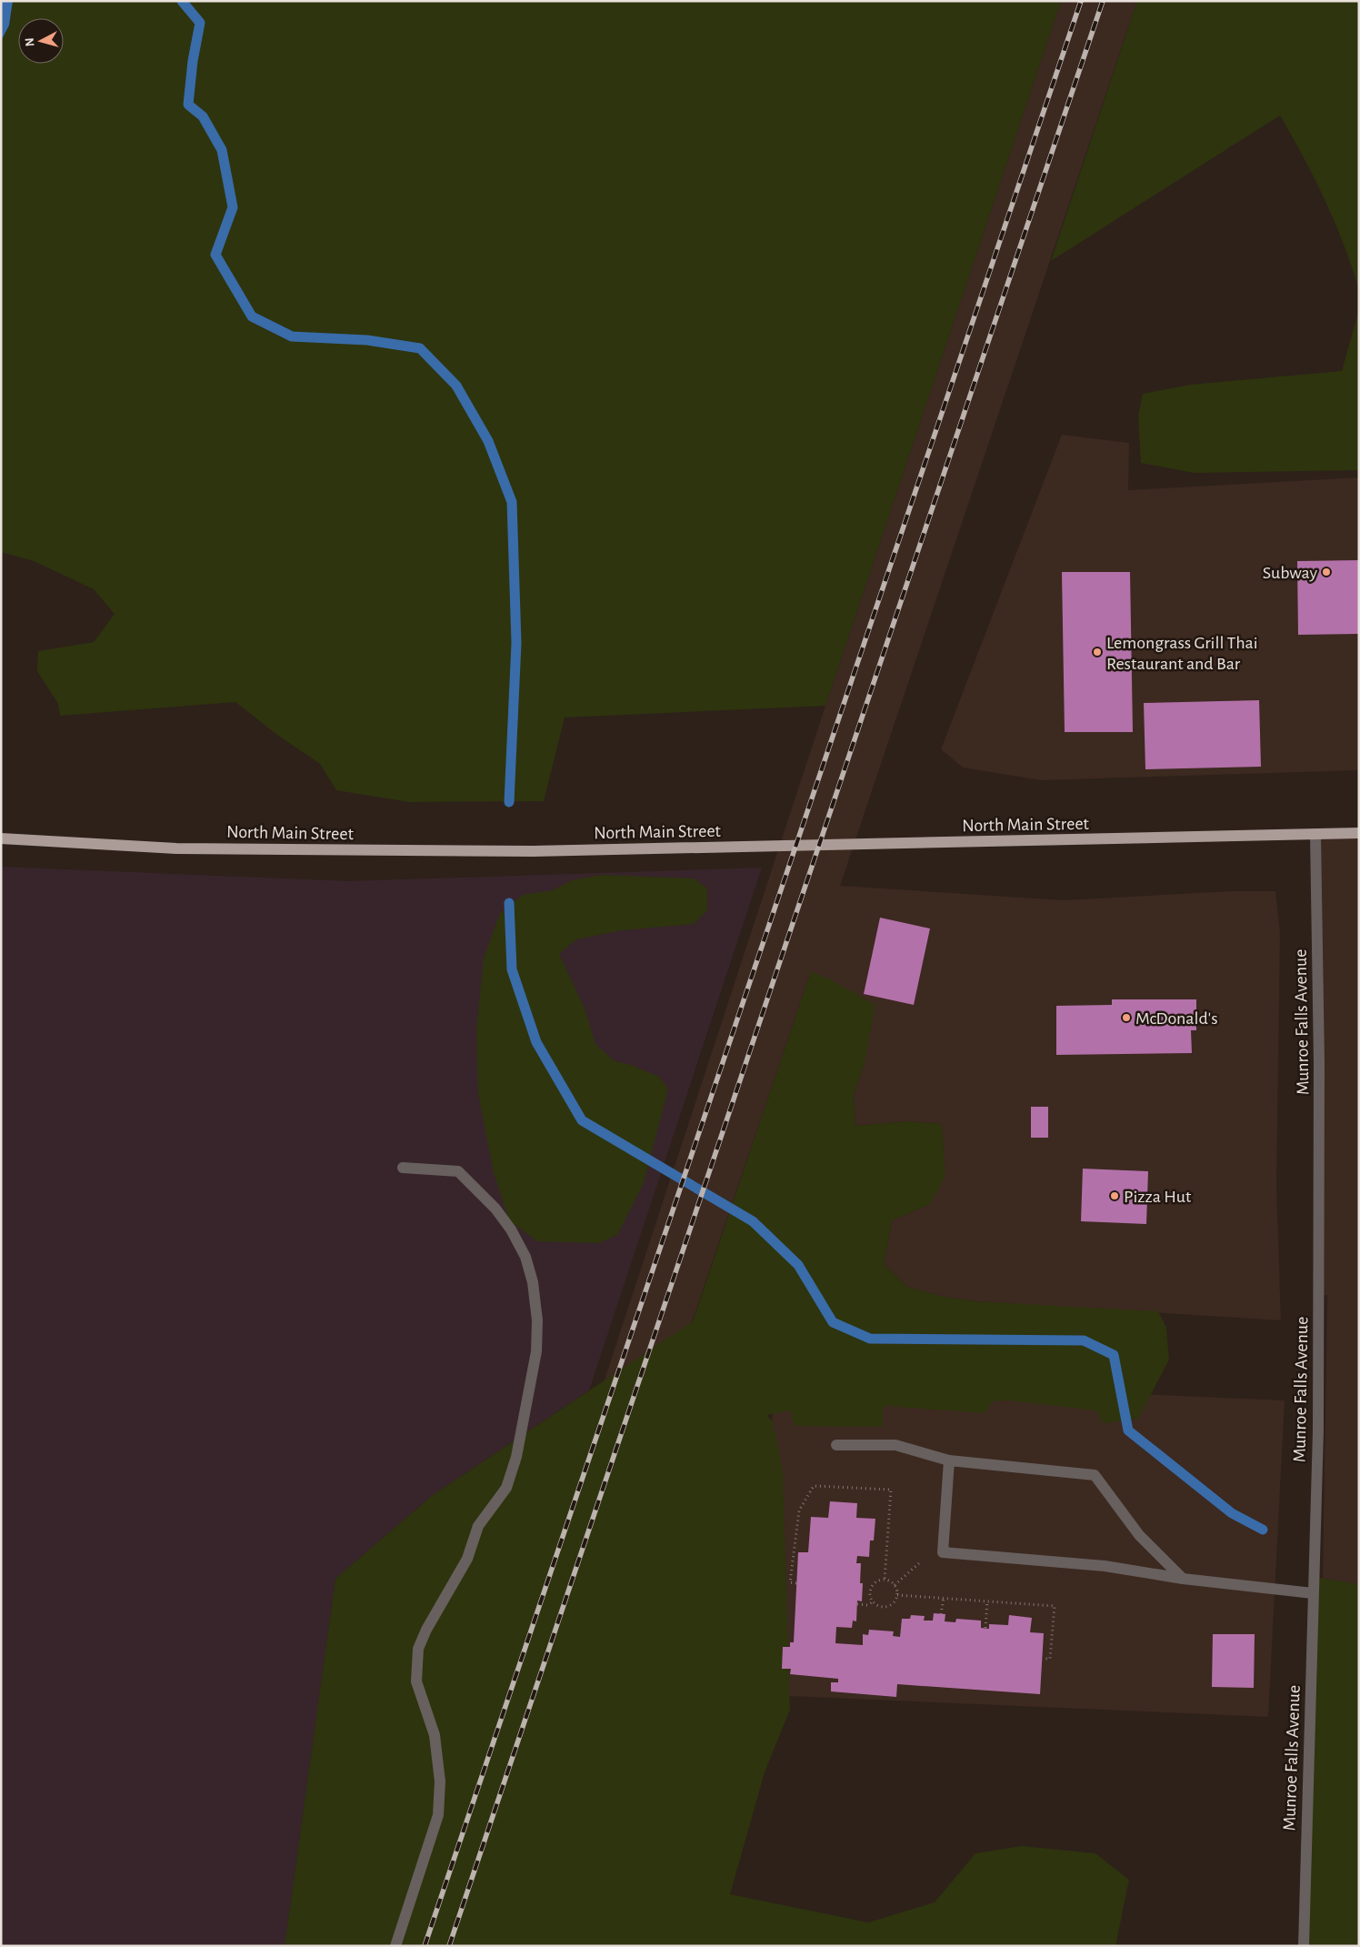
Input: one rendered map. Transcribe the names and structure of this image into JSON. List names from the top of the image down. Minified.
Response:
{"streets":{"main road":["North Main Street"],"street":["Munroe Falls Avenue"]},"crossings":[["North Main Street","Munroe Falls Avenue"]],"places":["Subway","Lemongrass Grill Thai Restaurant and Bar","McDonald's","Pizza Hut"],"north":"left"}
